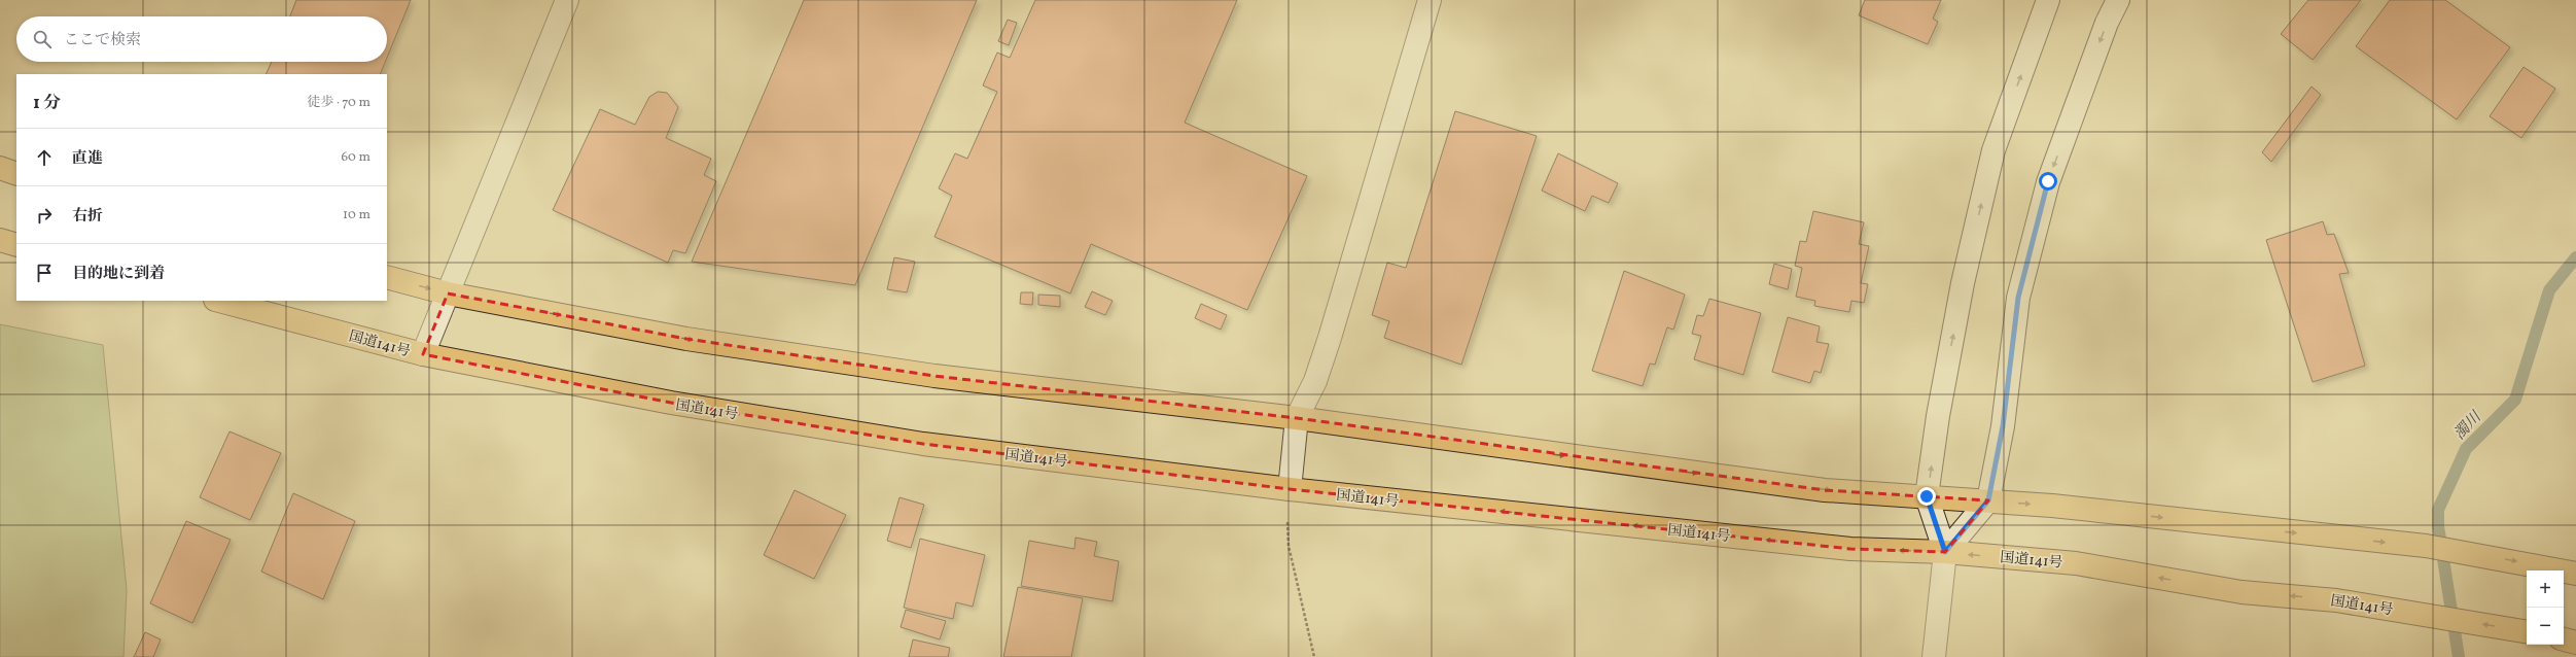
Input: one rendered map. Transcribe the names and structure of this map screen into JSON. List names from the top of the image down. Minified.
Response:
{"streets":{"highway":["国道141号"]},"water":["濁川"],"page":{"search":"ここで検索","heading":["1 分","徒歩 · 70 m"],"list":[["直進","60 m"],["右折","10 m"],"目的地に到着"],"map_buttons":["+","−"]}}
